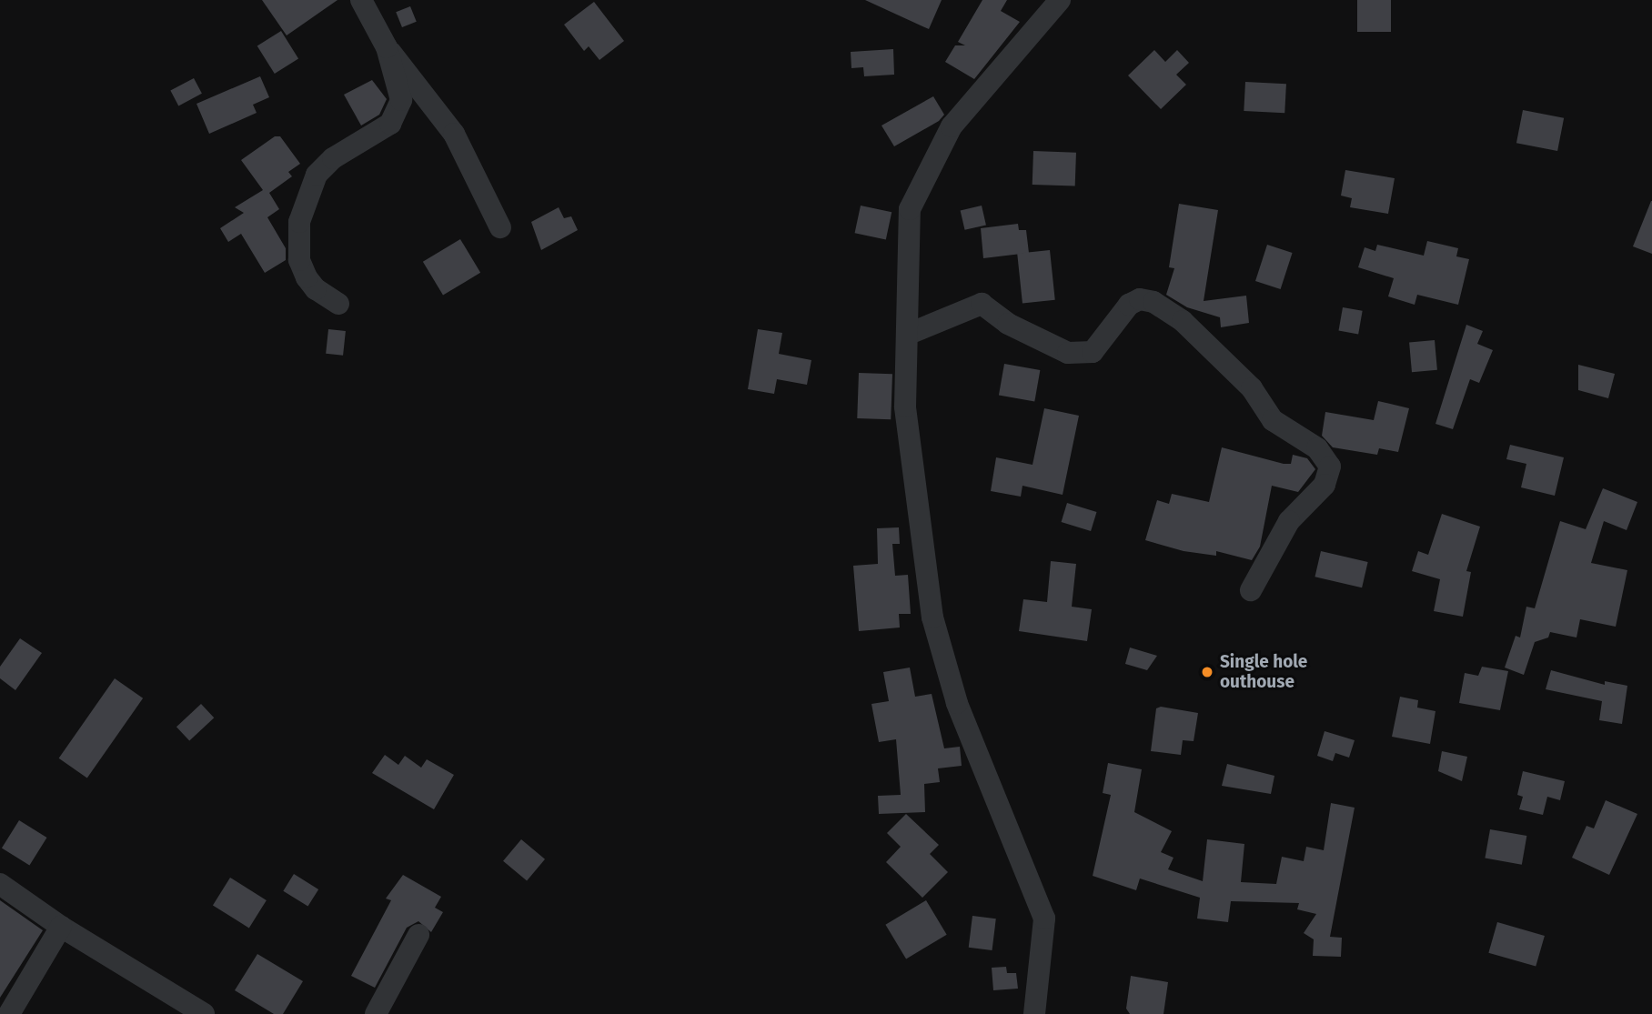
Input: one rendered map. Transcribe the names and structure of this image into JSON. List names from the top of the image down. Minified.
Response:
{"places":["Single hole outhouse"]}
